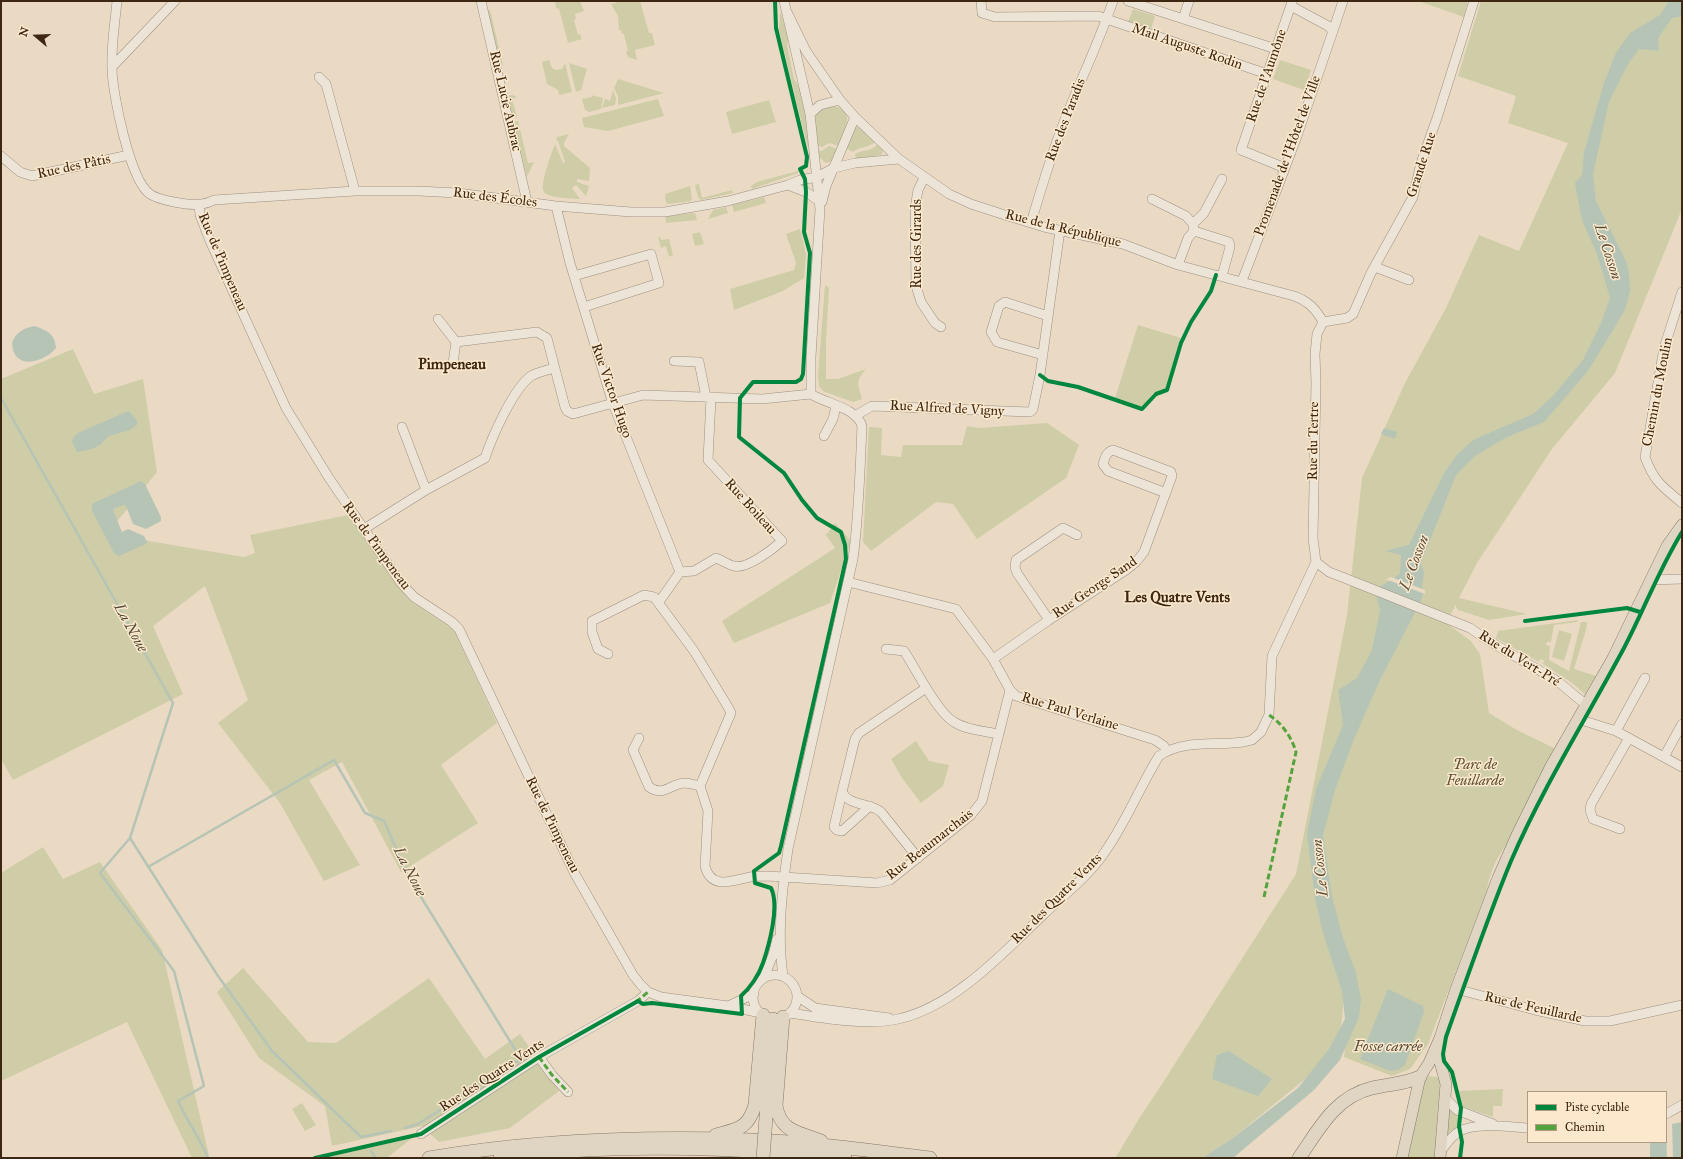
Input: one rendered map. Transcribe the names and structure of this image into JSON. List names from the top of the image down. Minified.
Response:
{"streets":{"street":["Mail Auguste Rodin","Rue de l'Aumône","Rue Lucie Aubrac","Rue des Paradis","Promenade de l'Hôtel de Ville","Grande Rue","Rue des Pâtis","Rue des Écoles","Rue de la République","Rue des Girards","Rue de Pimpeneau","Rue Victor Hugo","Chemin du Moulin","Rue Alfred de Vigny","Rue du Tertre","Rue Boileau","Rue George Sand","Rue du Vert-Pré","Rue Paul Verlaine","Rue Beaumarchais","Rue des Quatre Vents","Rue de Feuillarde"]},"crossings":[["Mail Auguste Rodin","Rue de l'Aumône"],["Mail Auguste Rodin","Rue des Paradis"],["Rue de l'Aumône","Promenade de l'Hôtel de Ville"],["Rue Lucie Aubrac","Rue des Écoles"],["Rue des Paradis","Rue de la République"],["Promenade de l'Hôtel de Ville","Rue de la République"],["Grande Rue","Rue de la République"],["Grande Rue","Rue du Tertre"],["Rue des Écoles","Rue de la République"],["Rue des Écoles","Rue de Pimpeneau"],["Rue des Écoles","Rue Victor Hugo"],["Rue de la République","Rue des Girards"],["Rue de la République","Rue du Tertre"],["Rue de Pimpeneau","Rue des Quatre Vents"],["Rue Victor Hugo","Rue Boileau"],["Rue du Tertre","Rue du Vert-Pré"],["Rue du Tertre","Rue des Quatre Vents"],["Rue George Sand","Rue Paul Verlaine"],["Rue du Vert-Pré","Rue des Quatre Vents"],["Rue Paul Verlaine","Rue Beaumarchais"],["Rue Paul Verlaine","Rue des Quatre Vents"]],"districts":["Pimpeneau","Les Quatre Vents"],"water":["Le Cosson","La Noue","Fosse carrée"],"parks":["Parc de Feuillarde"],"legend":["Piste cyclable","Chemin"],"north":"left"}
